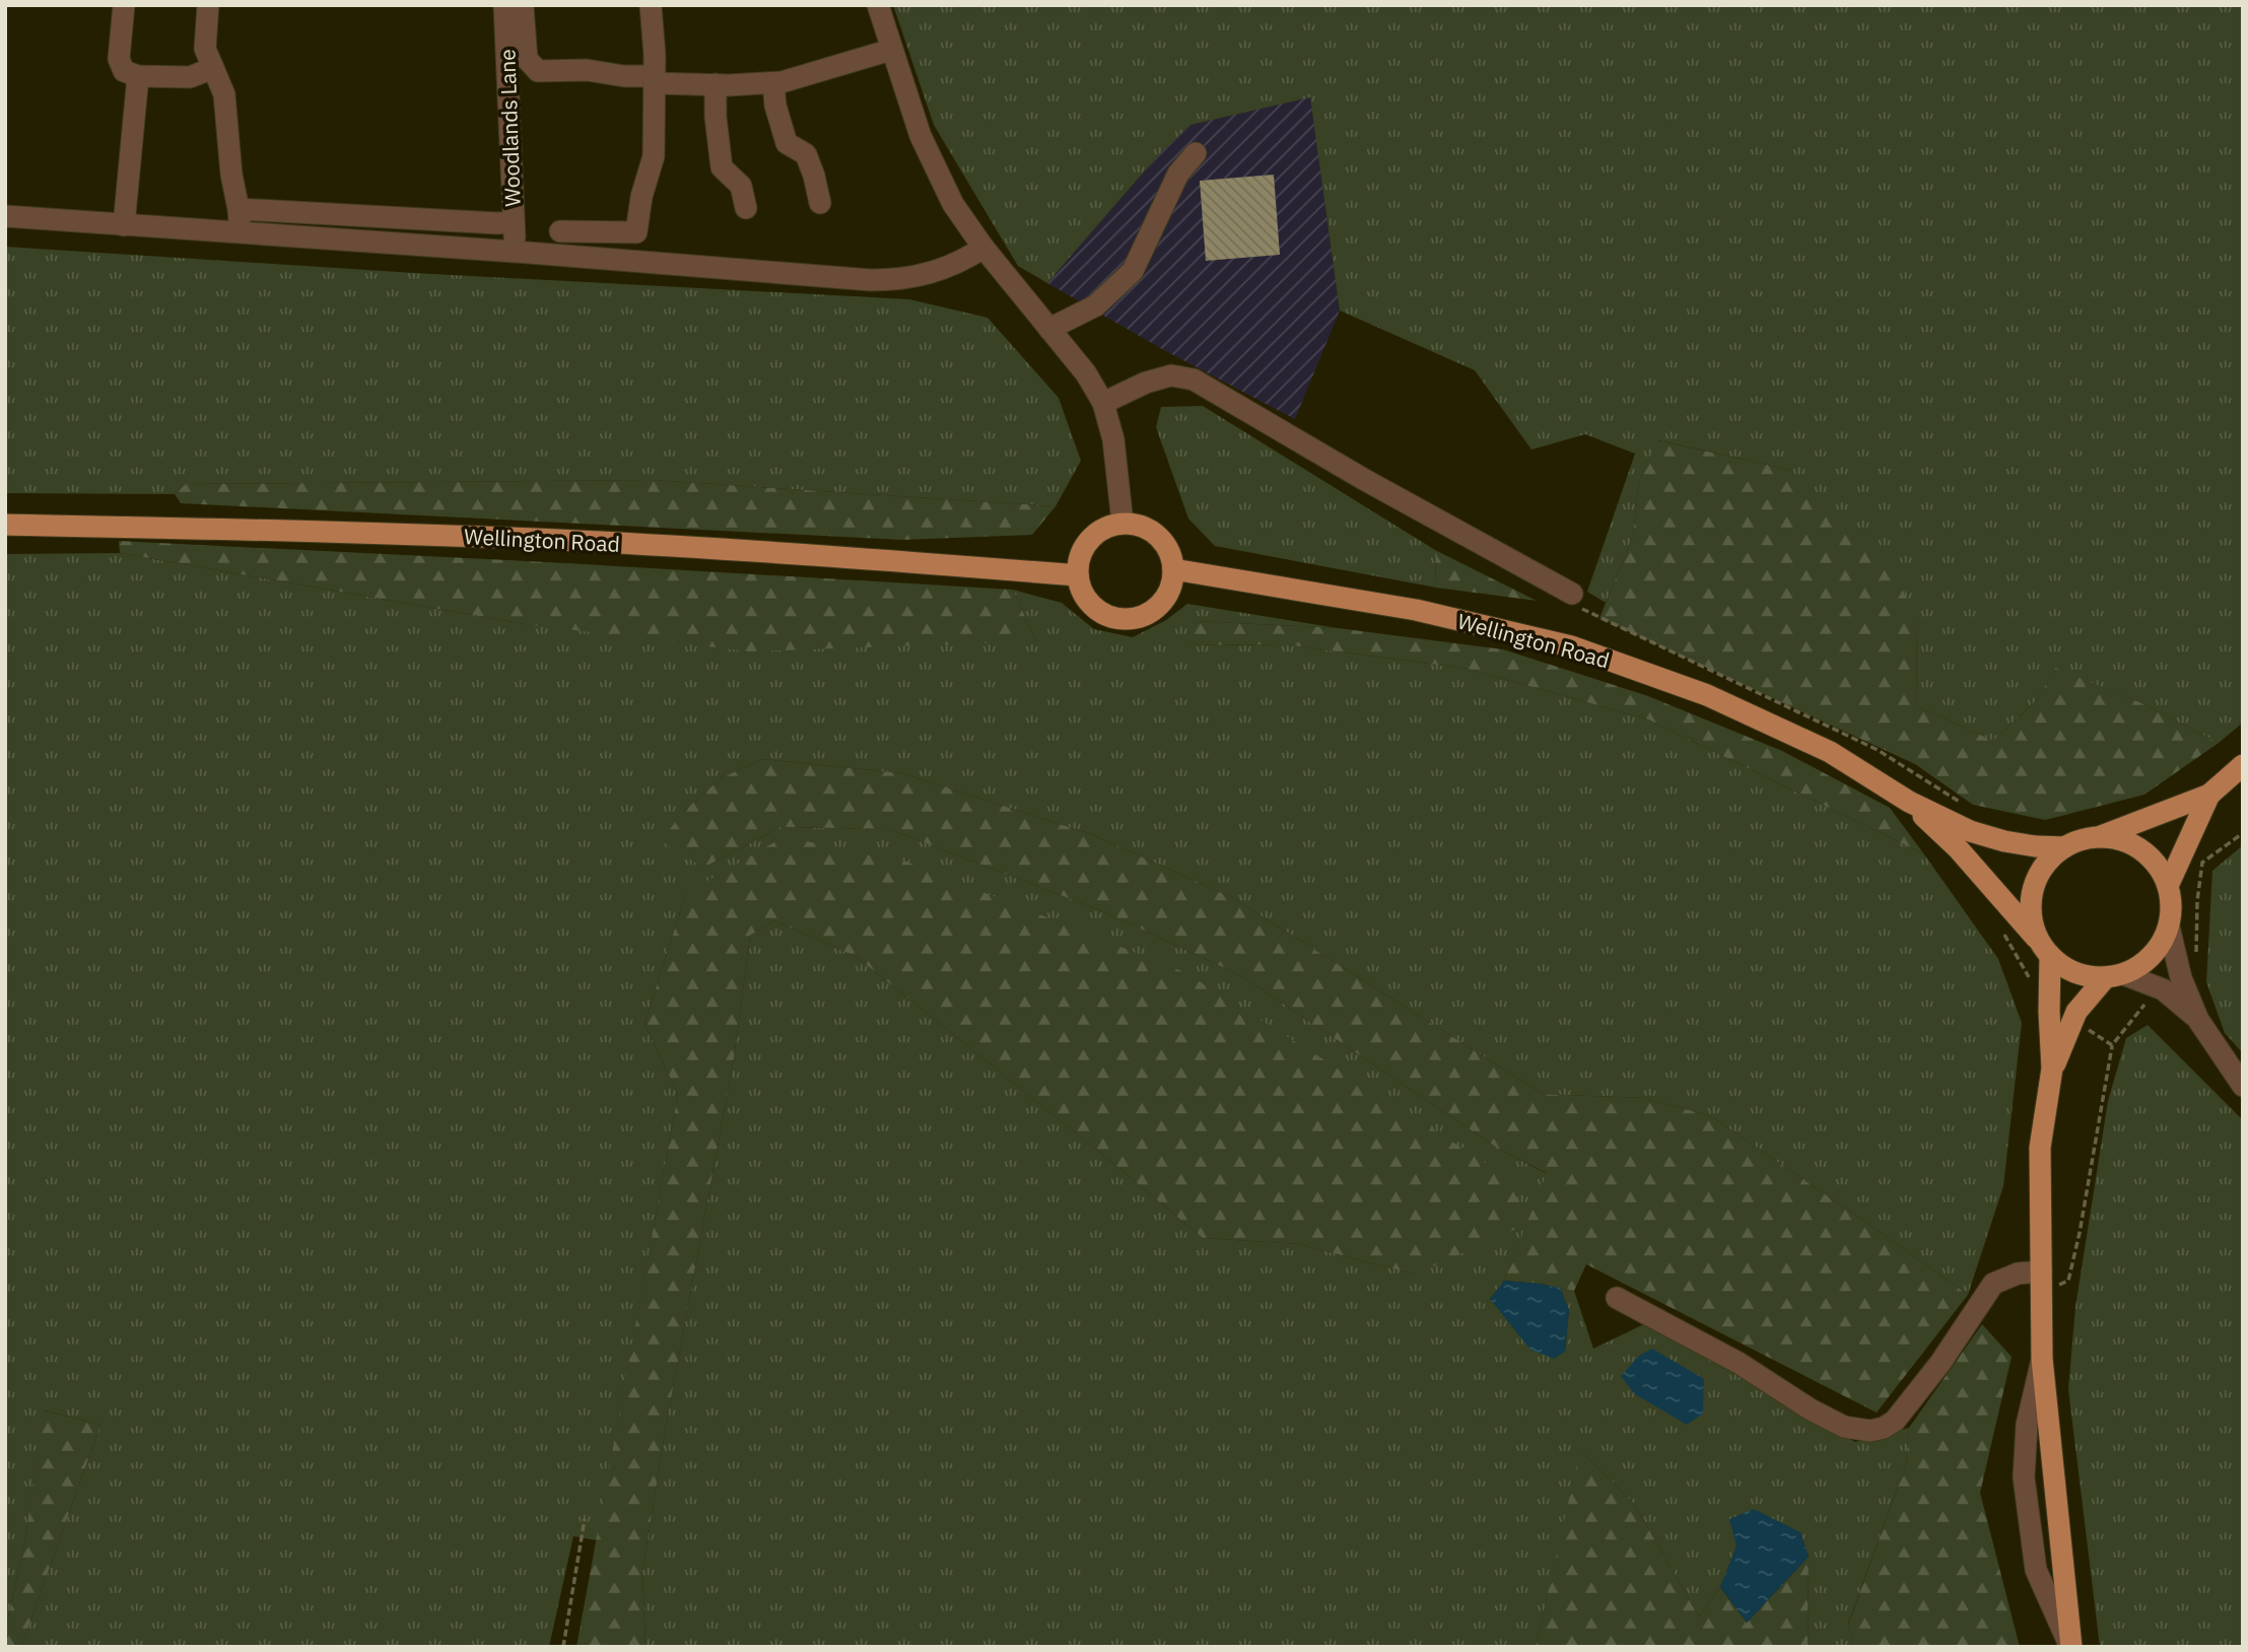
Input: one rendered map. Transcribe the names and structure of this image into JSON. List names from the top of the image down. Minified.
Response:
{"streets":{"main road":["Wellington Road"],"street":["Woodlands Lane"]}}
